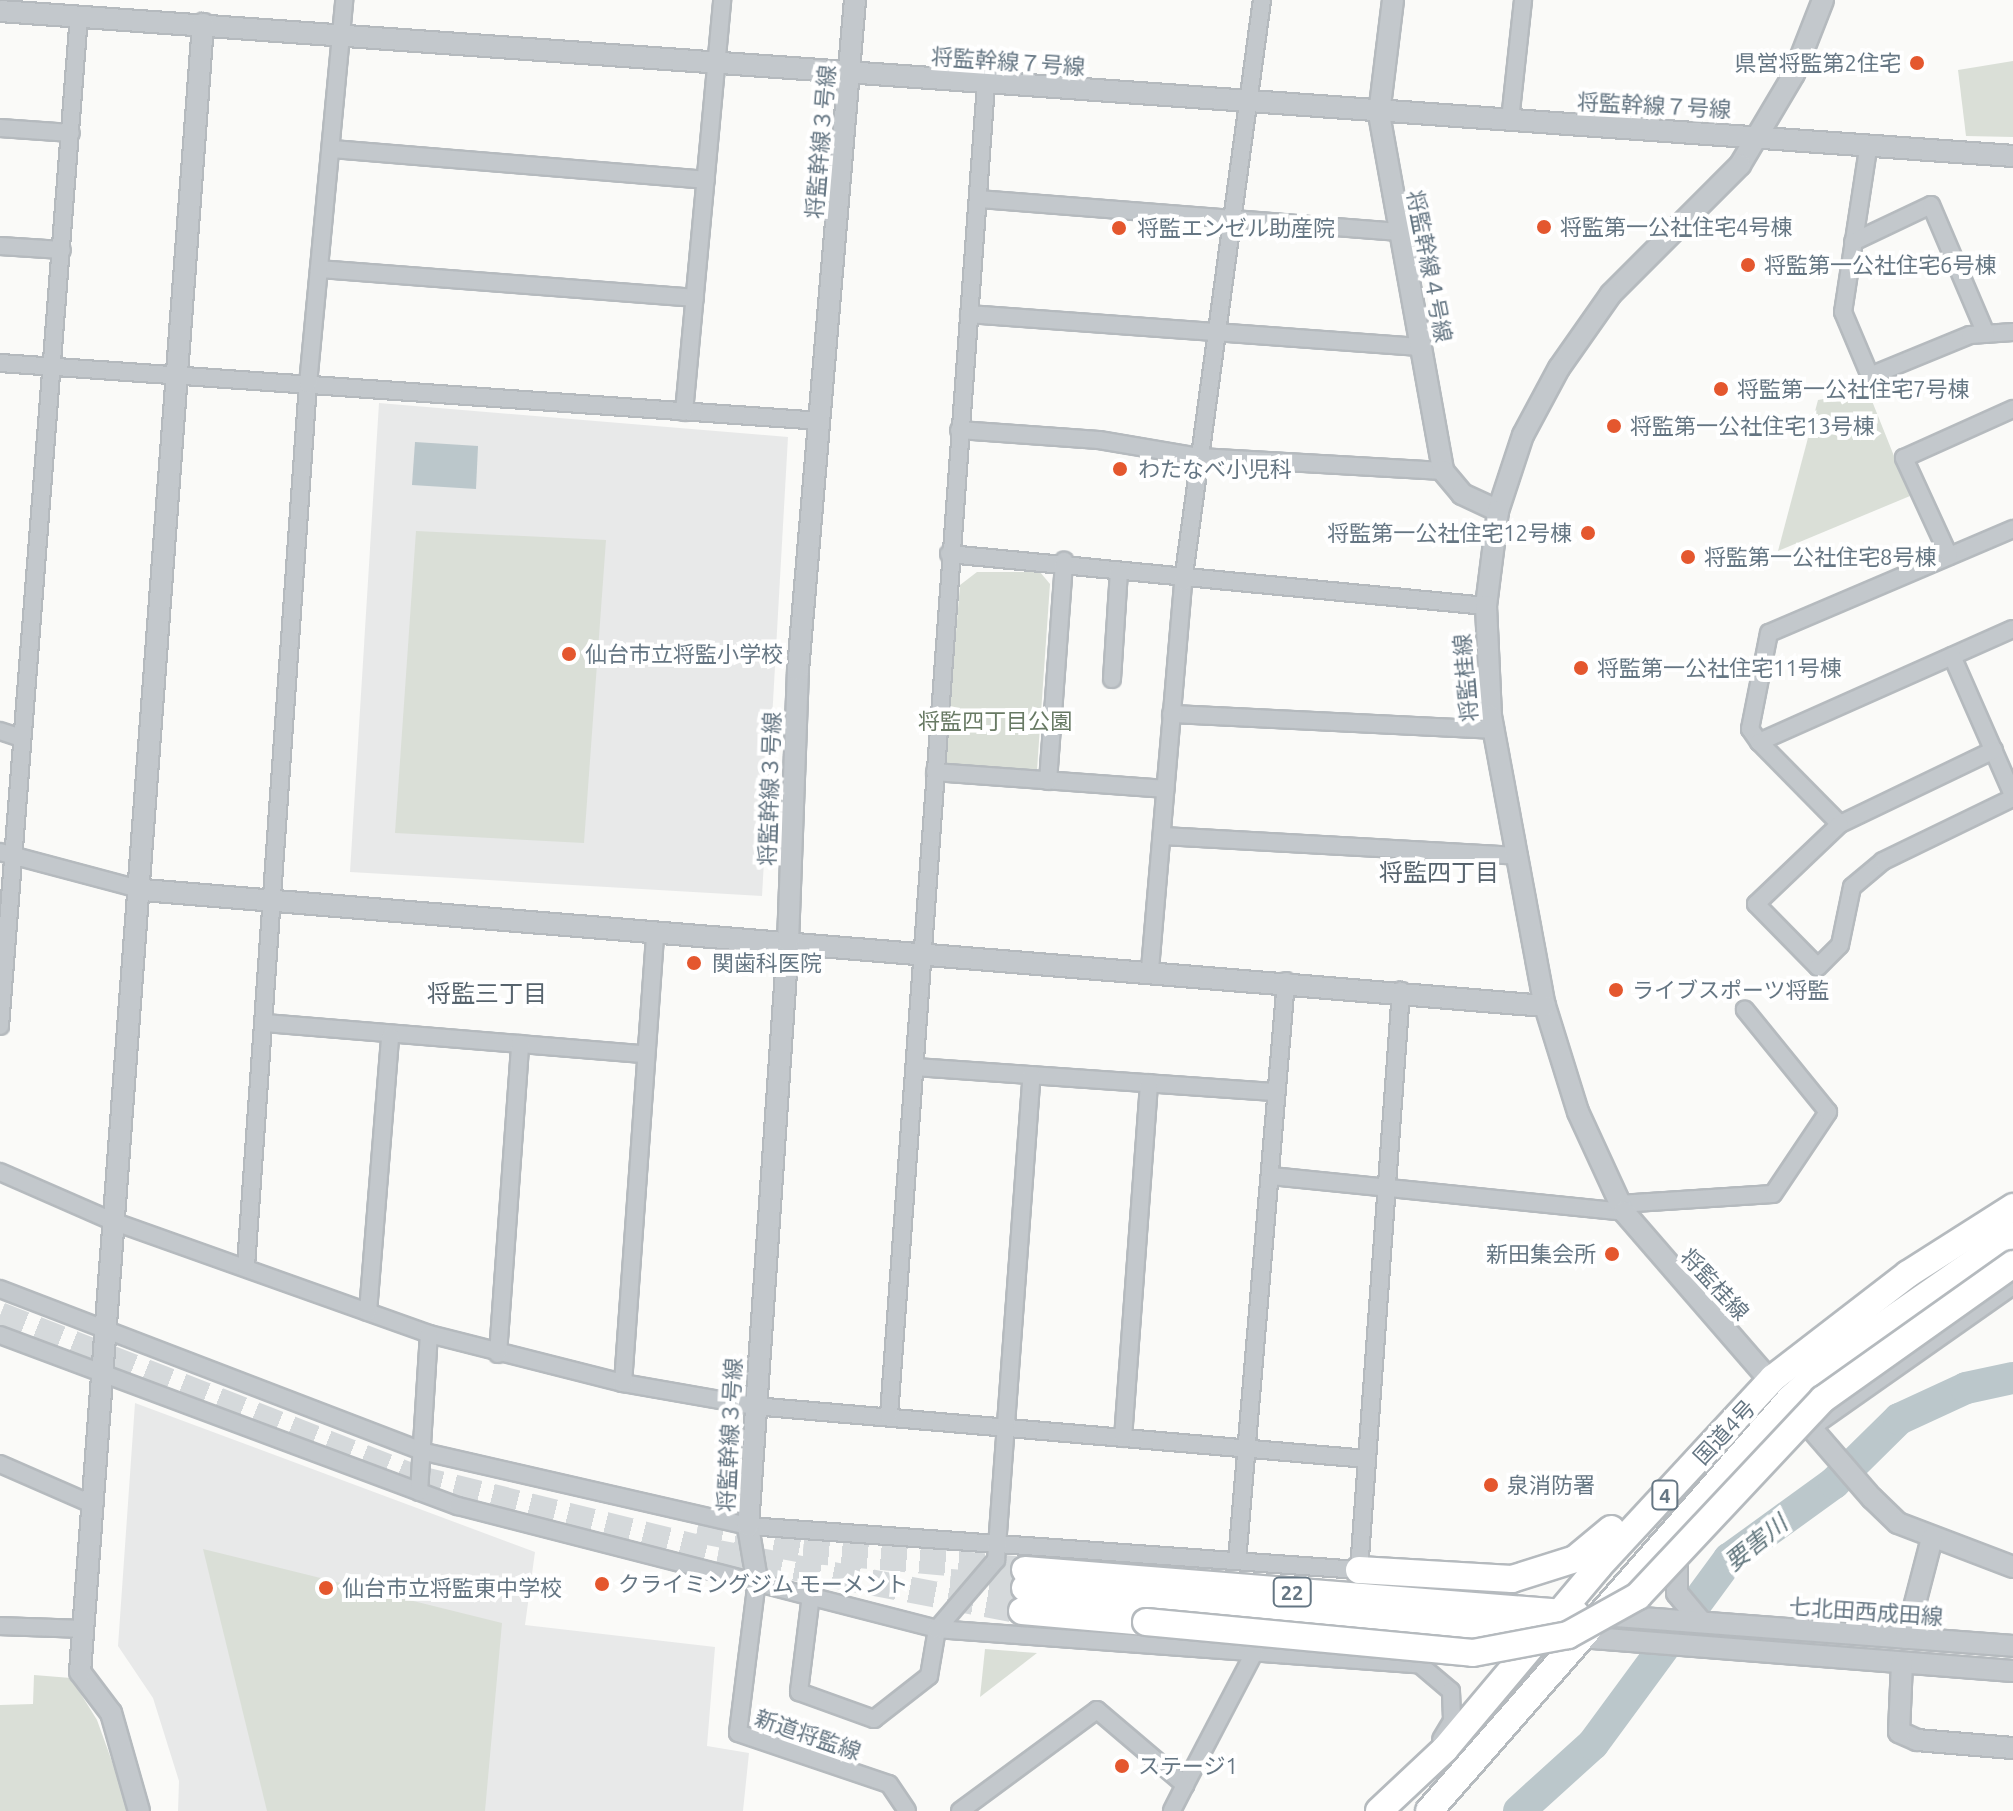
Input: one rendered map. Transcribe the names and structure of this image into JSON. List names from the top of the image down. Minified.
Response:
{"streets":{"main road":["国道4号","4","22"],"street":["将監幹線７号線","将監幹線３号線","将監幹線４号線","将監桂線","七北田西成田線","新道将監線"]},"crossings":[["将監幹線７号線","将監幹線３号線"],["将監幹線７号線","将監幹線４号線"],["将監幹線７号線","将監桂線"],["将監幹線３号線","新道将監線"],["将監桂線","国道4号"],["国道4号","22"],["国道4号","七北田西成田線"],["22","七北田西成田線"]],"districts":["将監四丁目","将監三丁目"],"water":["要害川"],"parks":["将監四丁目公園"],"places":["県営将監第2住宅","将監第一公社住宅4号棟","将監エンゼル助産院","将監第一公社住宅6号棟","将監第一公社住宅7号棟","将監第一公社住宅13号棟","わたなべ小児科","将監第一公社住宅12号棟","将監第一公社住宅8号棟","仙台市立将監小学校","将監第一公社住宅11号棟","関歯科医院","ライブスポーツ将監","新田集会所","泉消防署","クライミングジム モーメント","仙台市立将監東中学校","ステージ1"]}
